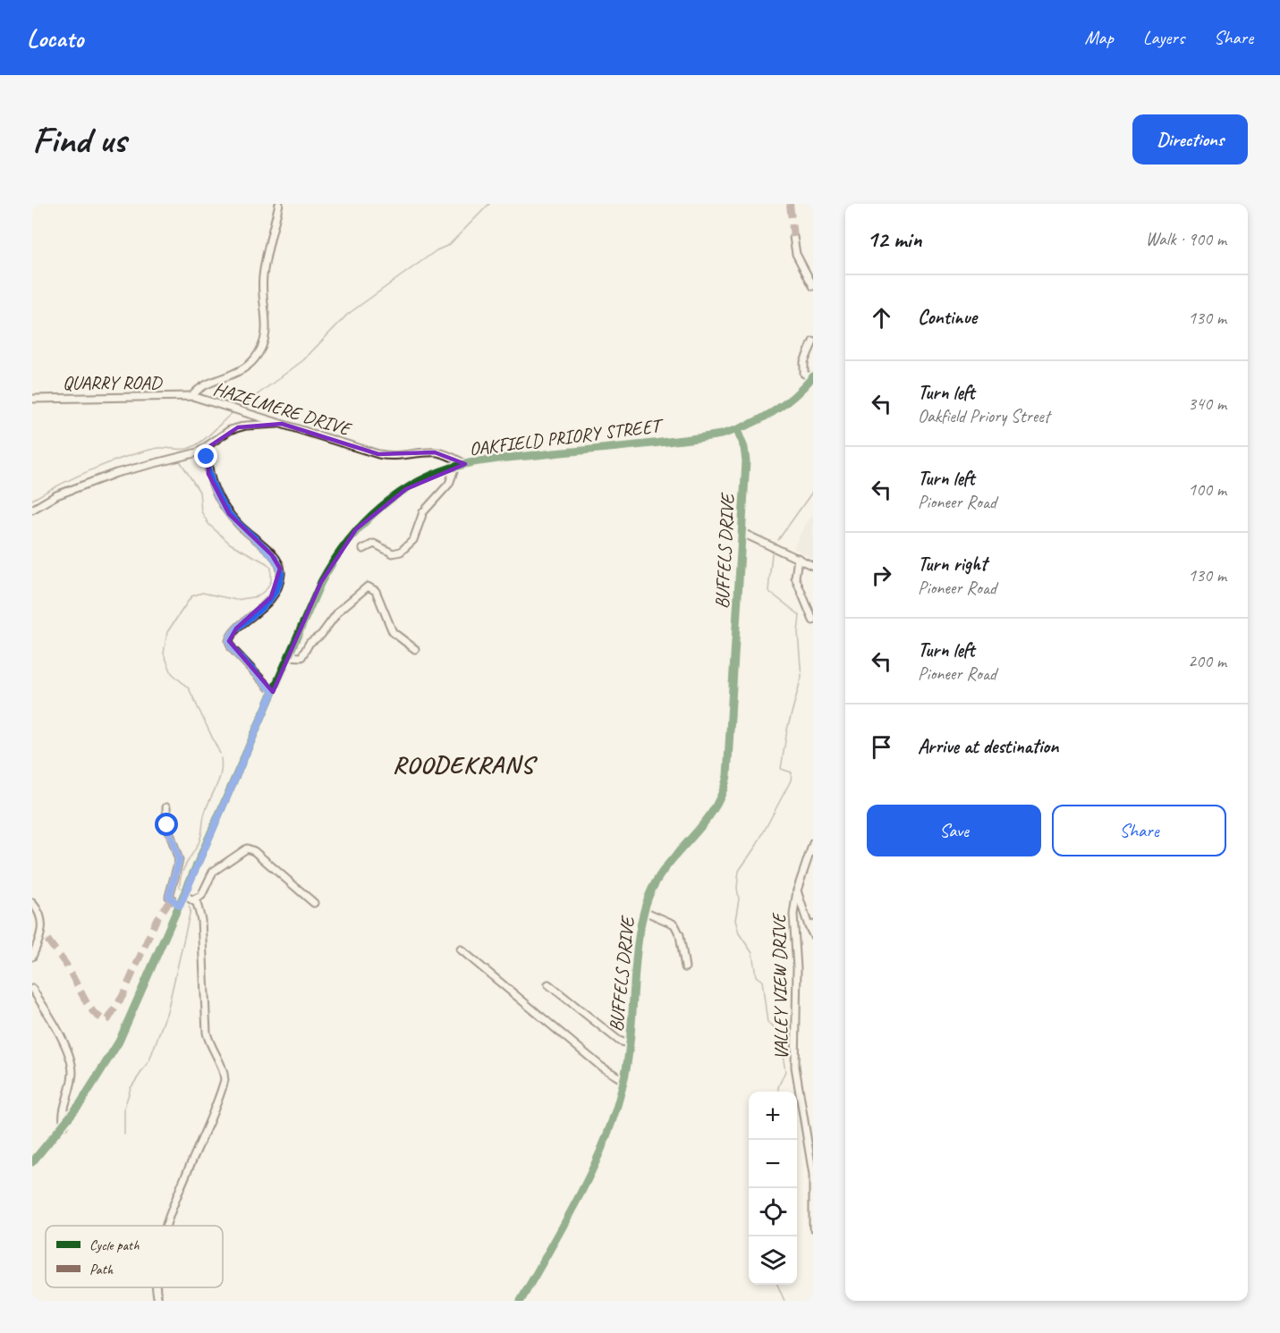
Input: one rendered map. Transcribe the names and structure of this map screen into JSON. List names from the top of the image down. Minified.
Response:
{"streets":{"street":["QUARRY ROAD","HAZELMERE DRIVE","OAKFIELD PRIORY STREET","BUFFELS DRIVE","VALLEY VIEW DRIVE"]},"crossings":[["QUARRY ROAD","HAZELMERE DRIVE"],["HAZELMERE DRIVE","OAKFIELD PRIORY STREET"],["OAKFIELD PRIORY STREET","BUFFELS DRIVE"]],"districts":["ROODEKRANS"],"legend":["Cycle path","Path"],"page":{"header":"Locato","nav":["Map","Layers","Share"],"buttons":["Directions",["Save","Share"]],"title":"Find us","heading":["12 min","Walk · 900 m"],"list":[["Continue","130 m"],["Turn left","Oakfield Priory Street","340 m"],["Turn left","Pioneer Road","100 m"],["Turn right","Pioneer Road","130 m"],["Turn left","Pioneer Road","200 m"],"Arrive at destination"],"map_buttons":["+","−"]}}
